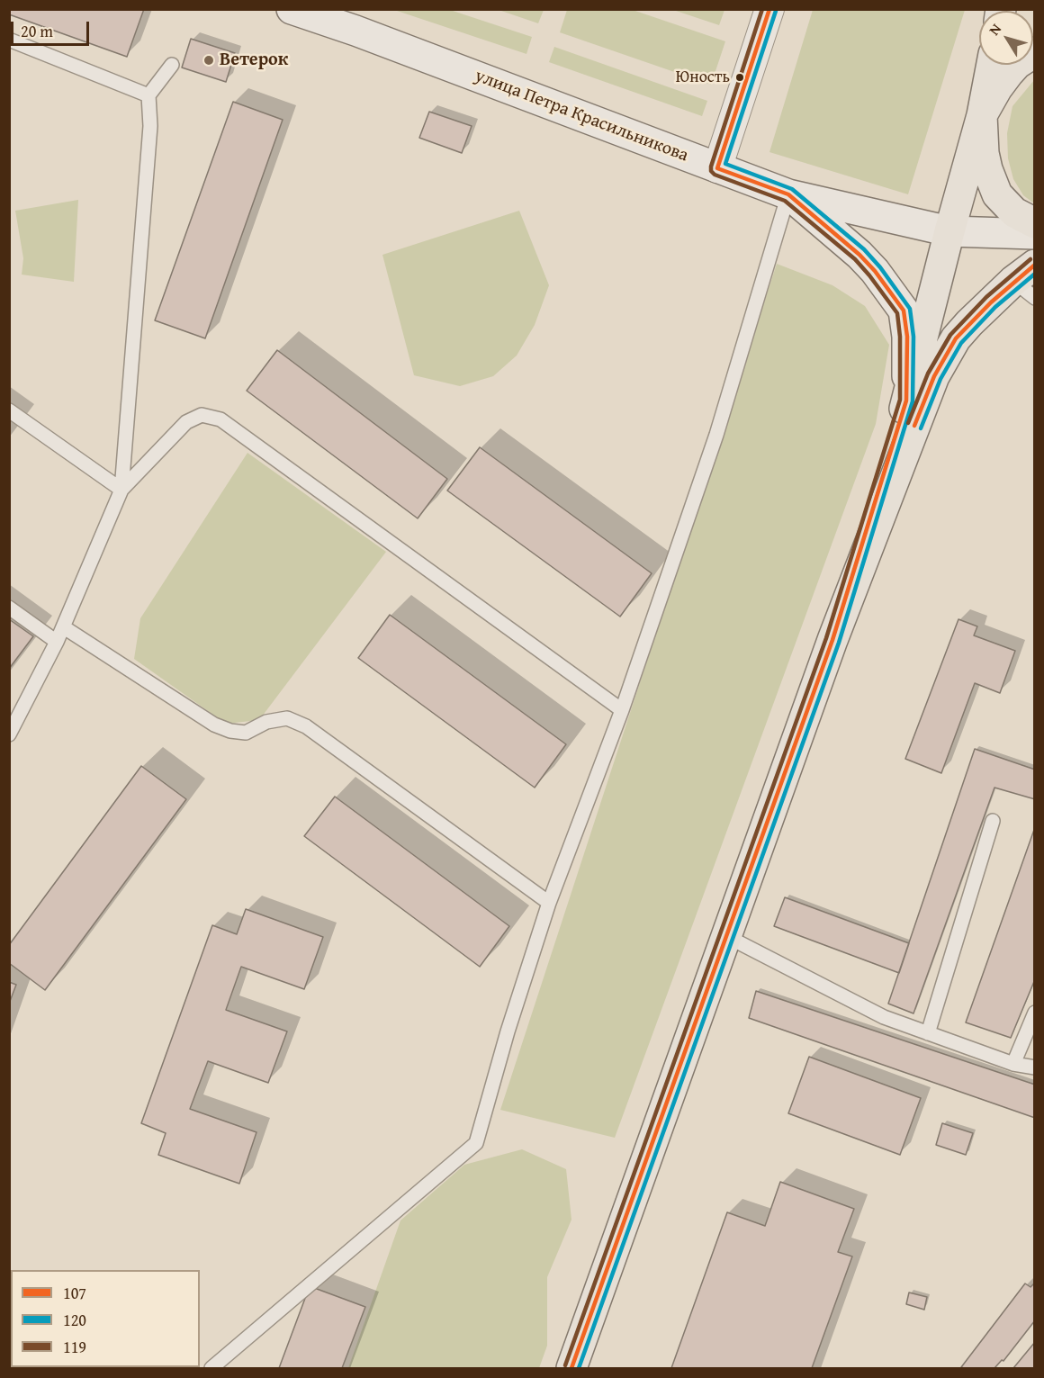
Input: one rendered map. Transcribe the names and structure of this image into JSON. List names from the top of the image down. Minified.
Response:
{"streets":{"street":["улица Петра Красильникова"]},"places":["Ветерок","Юность"],"lines":["transit line 107","transit line 119","transit line 120"],"legend":["107","120","119"],"scale_bar":"20 m","north":"top left"}
